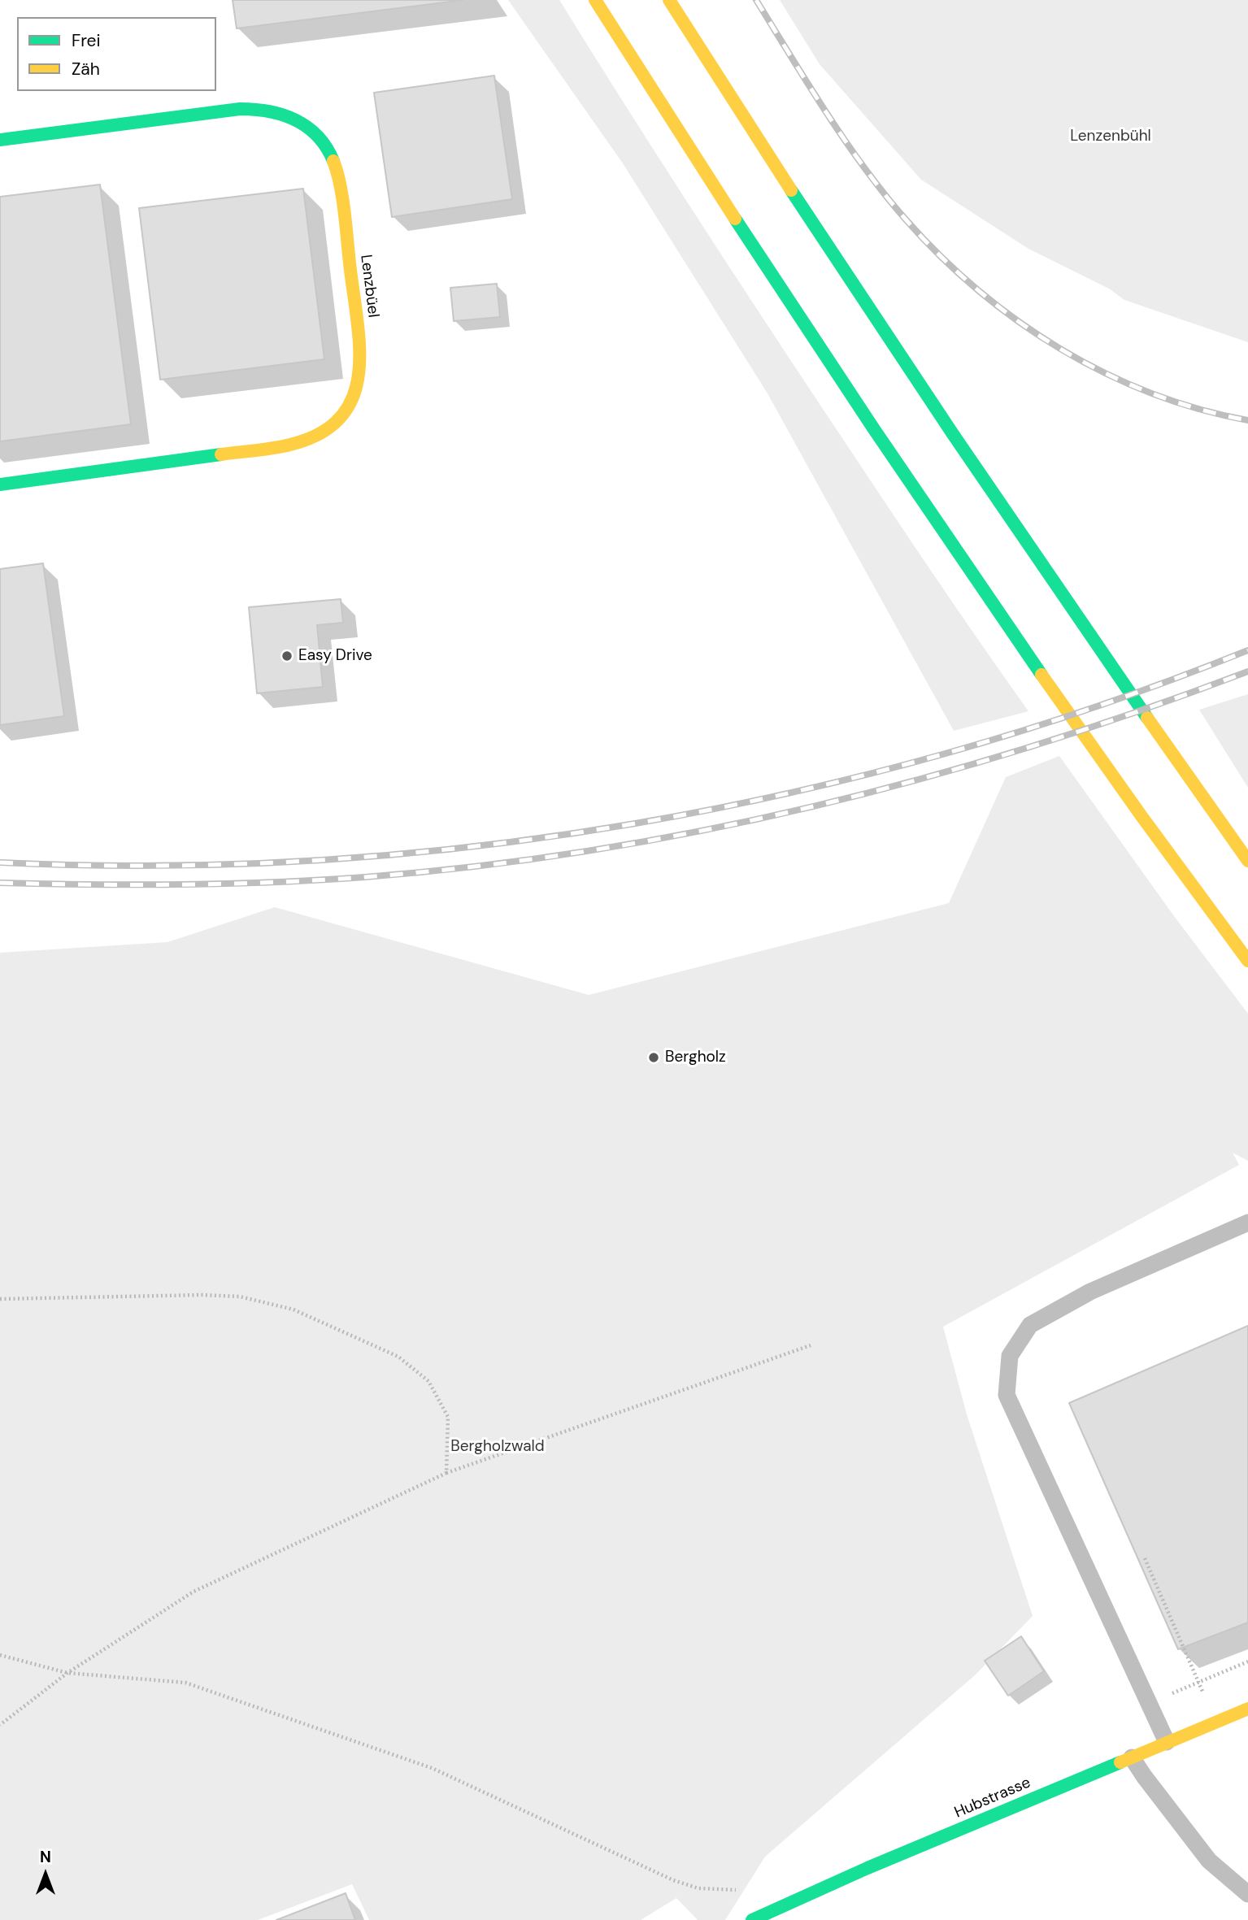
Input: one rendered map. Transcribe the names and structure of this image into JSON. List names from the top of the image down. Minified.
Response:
{"streets":{"main road":["Lenzbüel","Hubstrasse"]},"parks":["Lenzenbühl","Bergholzwald"],"places":["Easy Drive","Bergholz"],"legend":["Frei","Zäh"],"north":"top"}
